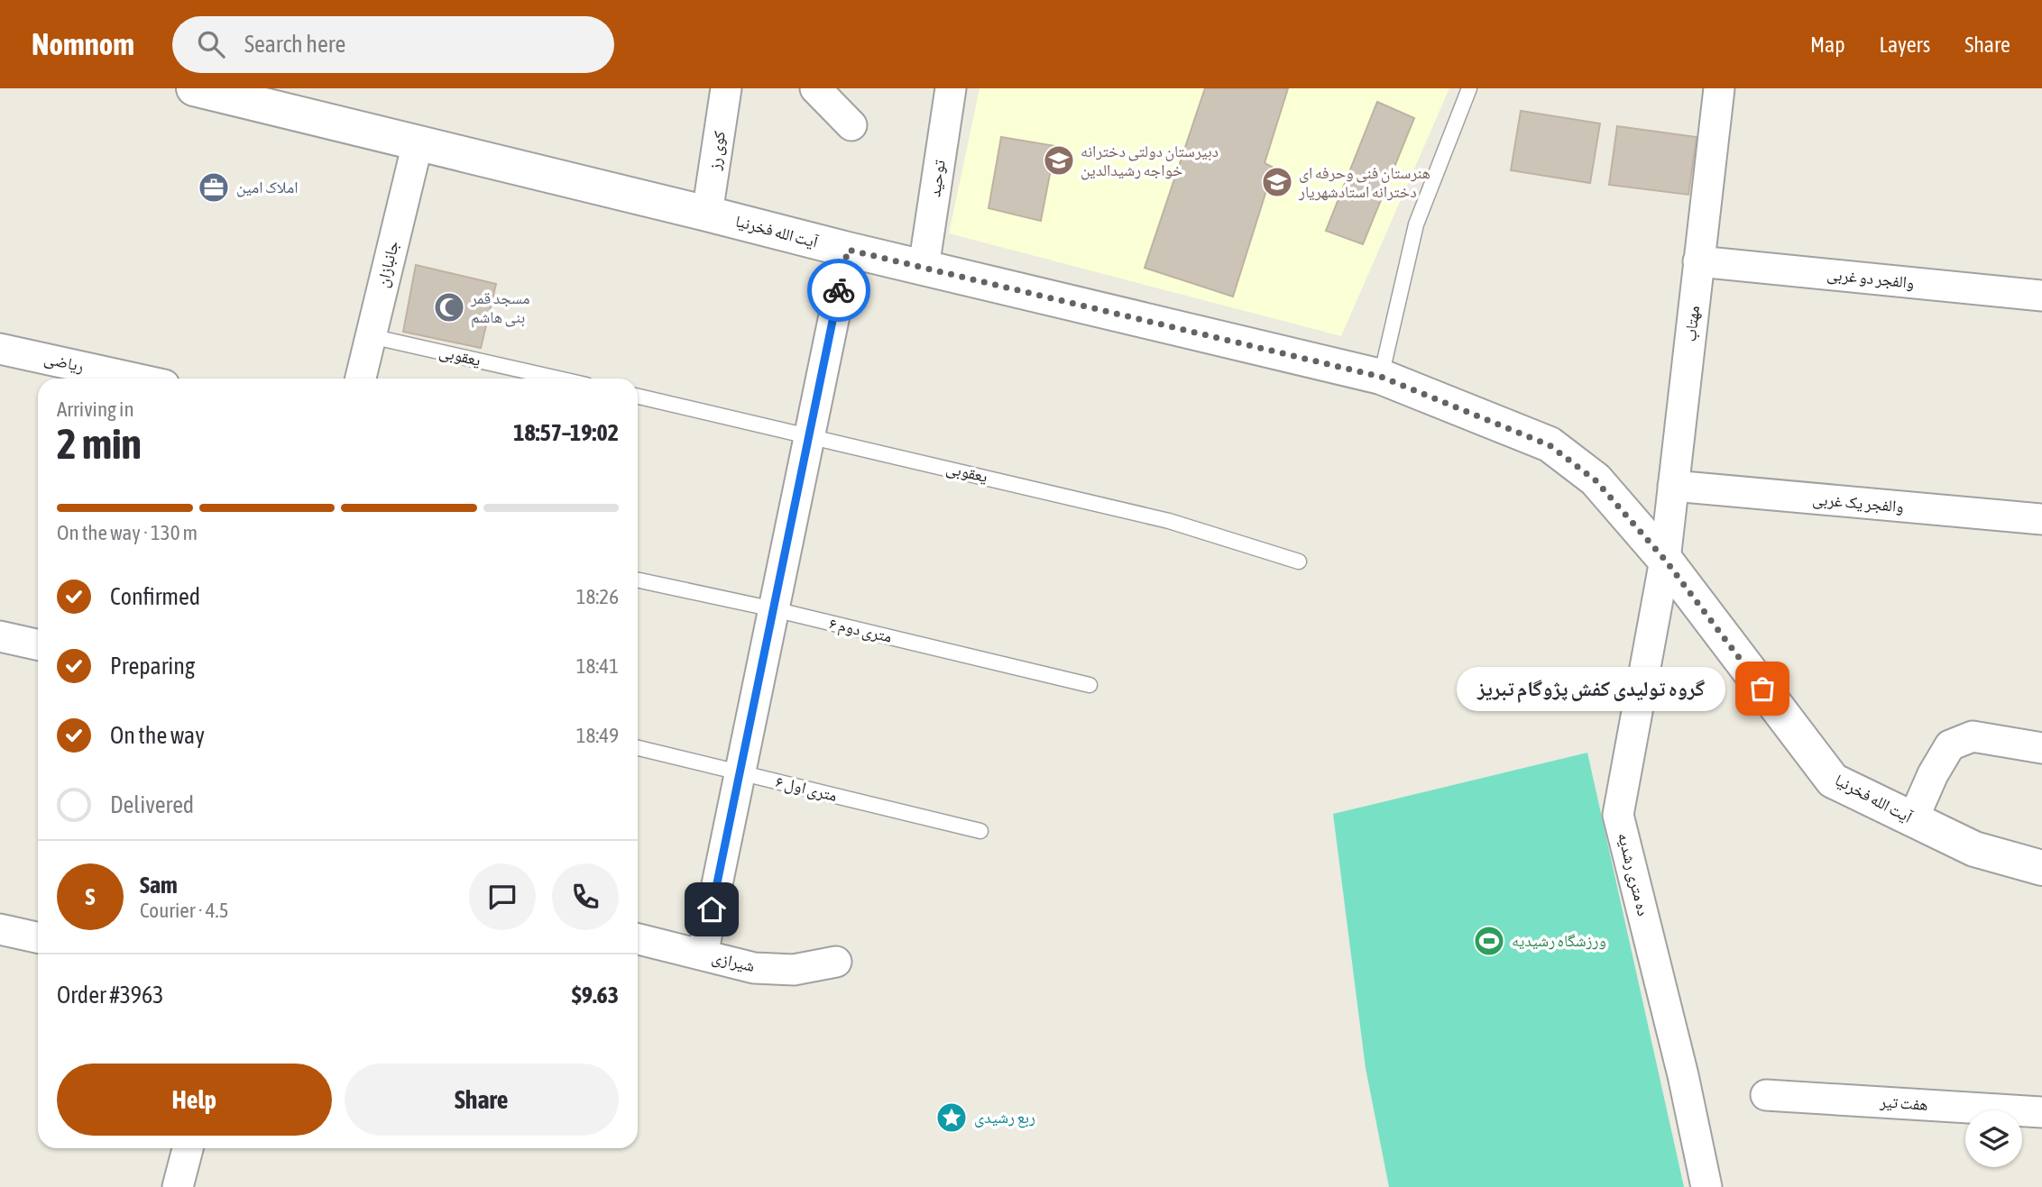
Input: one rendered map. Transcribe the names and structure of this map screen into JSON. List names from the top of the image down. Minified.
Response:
{"streets":{"street":["کوی رز","توحید","آیت الله فخرنیا","جانبازان","والفجر دو غربی","مهتاب","ریاضی","والفجر یک غربی","ده متری رشدیه","شیرازی","هفت تیر"],"lane":["یعقوبی","۶ متری دوم","۶ متری اول"]},"crossings":[["کوی رز","آیت الله فخرنیا"],["توحید","آیت الله فخرنیا"],["آیت الله فخرنیا","جانبازان"],["آیت الله فخرنیا","مهتاب"],["آیت الله فخرنیا","ده متری رشدیه"],["جانبازان","یعقوبی"],["والفجر دو غربی","مهتاب"],["مهتاب","والفجر یک غربی"],["مهتاب","ده متری رشدیه"]],"places":{"school or university":["دبیرستان دولتی دخترانه خواجه رشیدالدین","هنرستان فنی وحرفه ای دخترانه استادشهریار"],"office":["املاک امین"],"mosque":["مسجد قمر بنی هاشم"],"other":["گروه تولیدی کفش پژوگام تبریز"],"sports":["ورزشگاه رشیدیه"],"place":["ربع رشیدی"]},"page":{"header":"Nomnom","search":"Search here","nav":["Map","Layers","Share"],"heading":["2 min","Arriving in","18:57–19:02"],"panel":["Sam","Courier · 4.5","Order #3963","$9.63"],"bar":"On the way · 130 m","list":[["Confirmed","18:26"],["Preparing","18:41"],["On the way","18:49"],"Delivered"],"bubble":"گروه تولیدی کفش پژوگام تبریز","round":"S","buttons":["Help","Share"]}}
